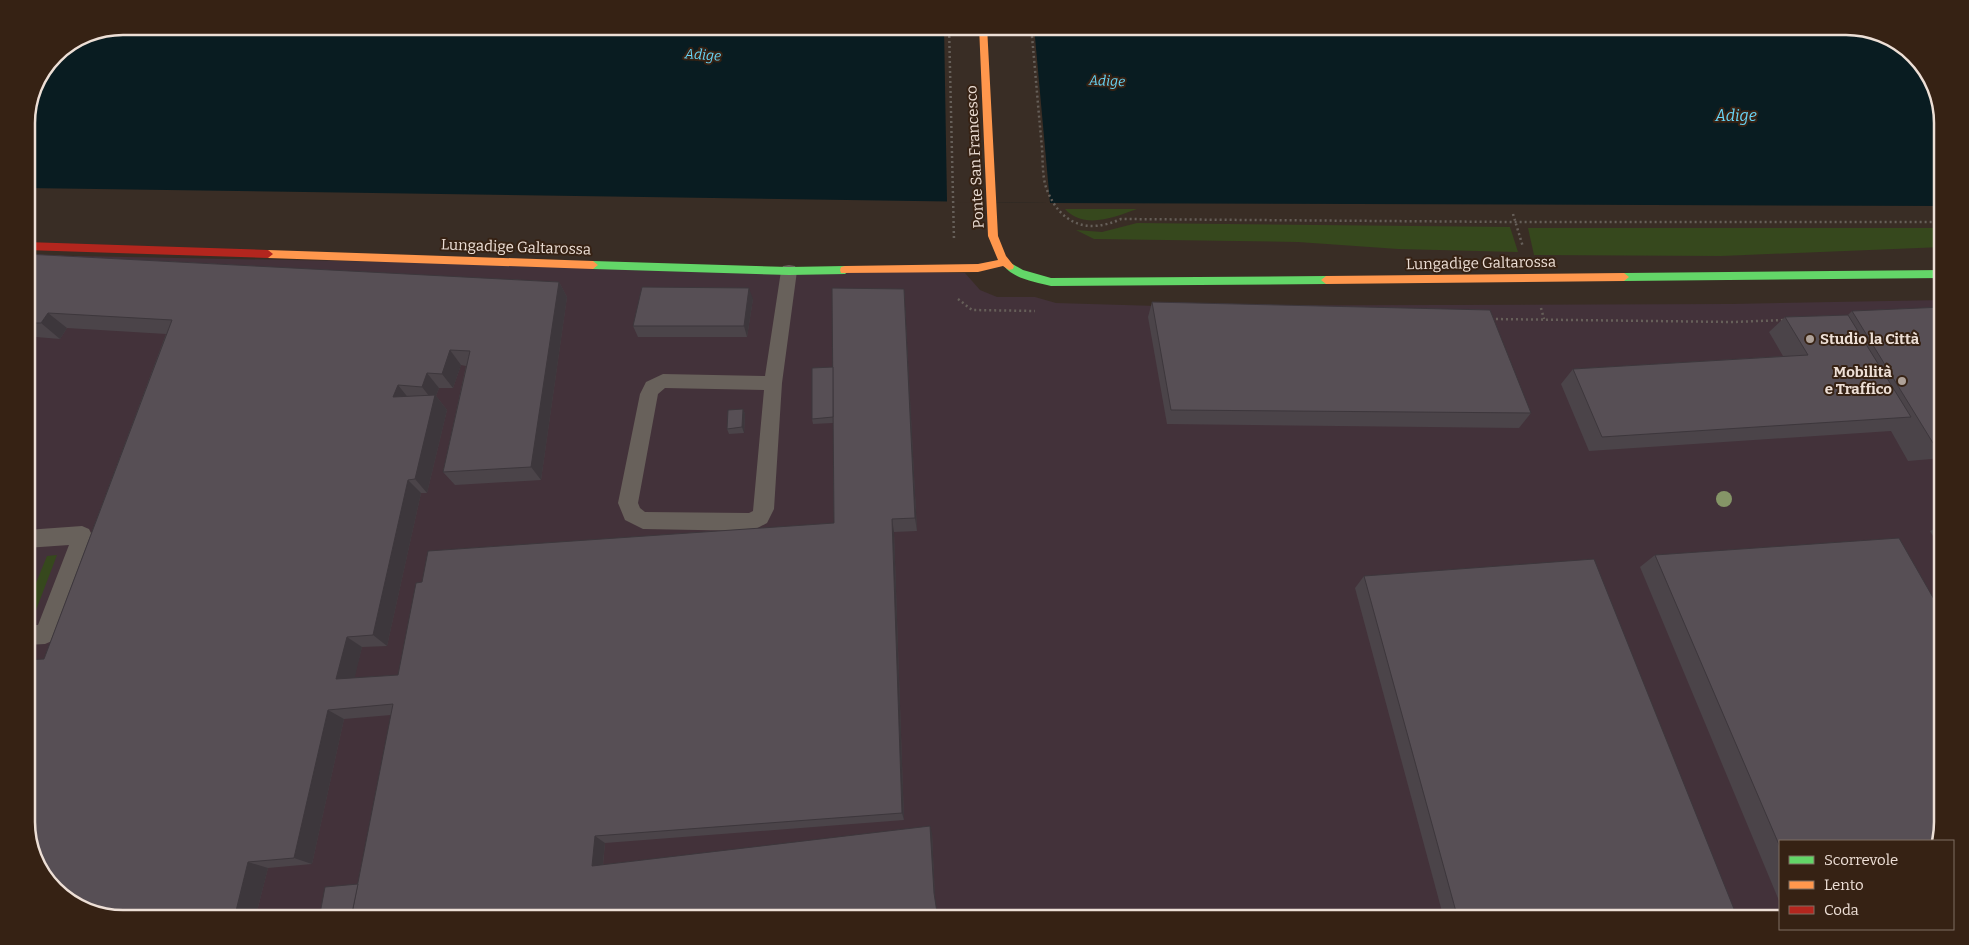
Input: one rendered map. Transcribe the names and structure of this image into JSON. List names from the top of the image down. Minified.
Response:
{"streets":{"main road":["Ponte San Francesco","Lungadige Galtarossa"]},"crossings":[["Ponte San Francesco","Lungadige Galtarossa"]],"water":["Adige"],"places":["Studio la Città","Mobilità e Traffico"],"legend":["Scorrevole","Lento","Coda"]}
